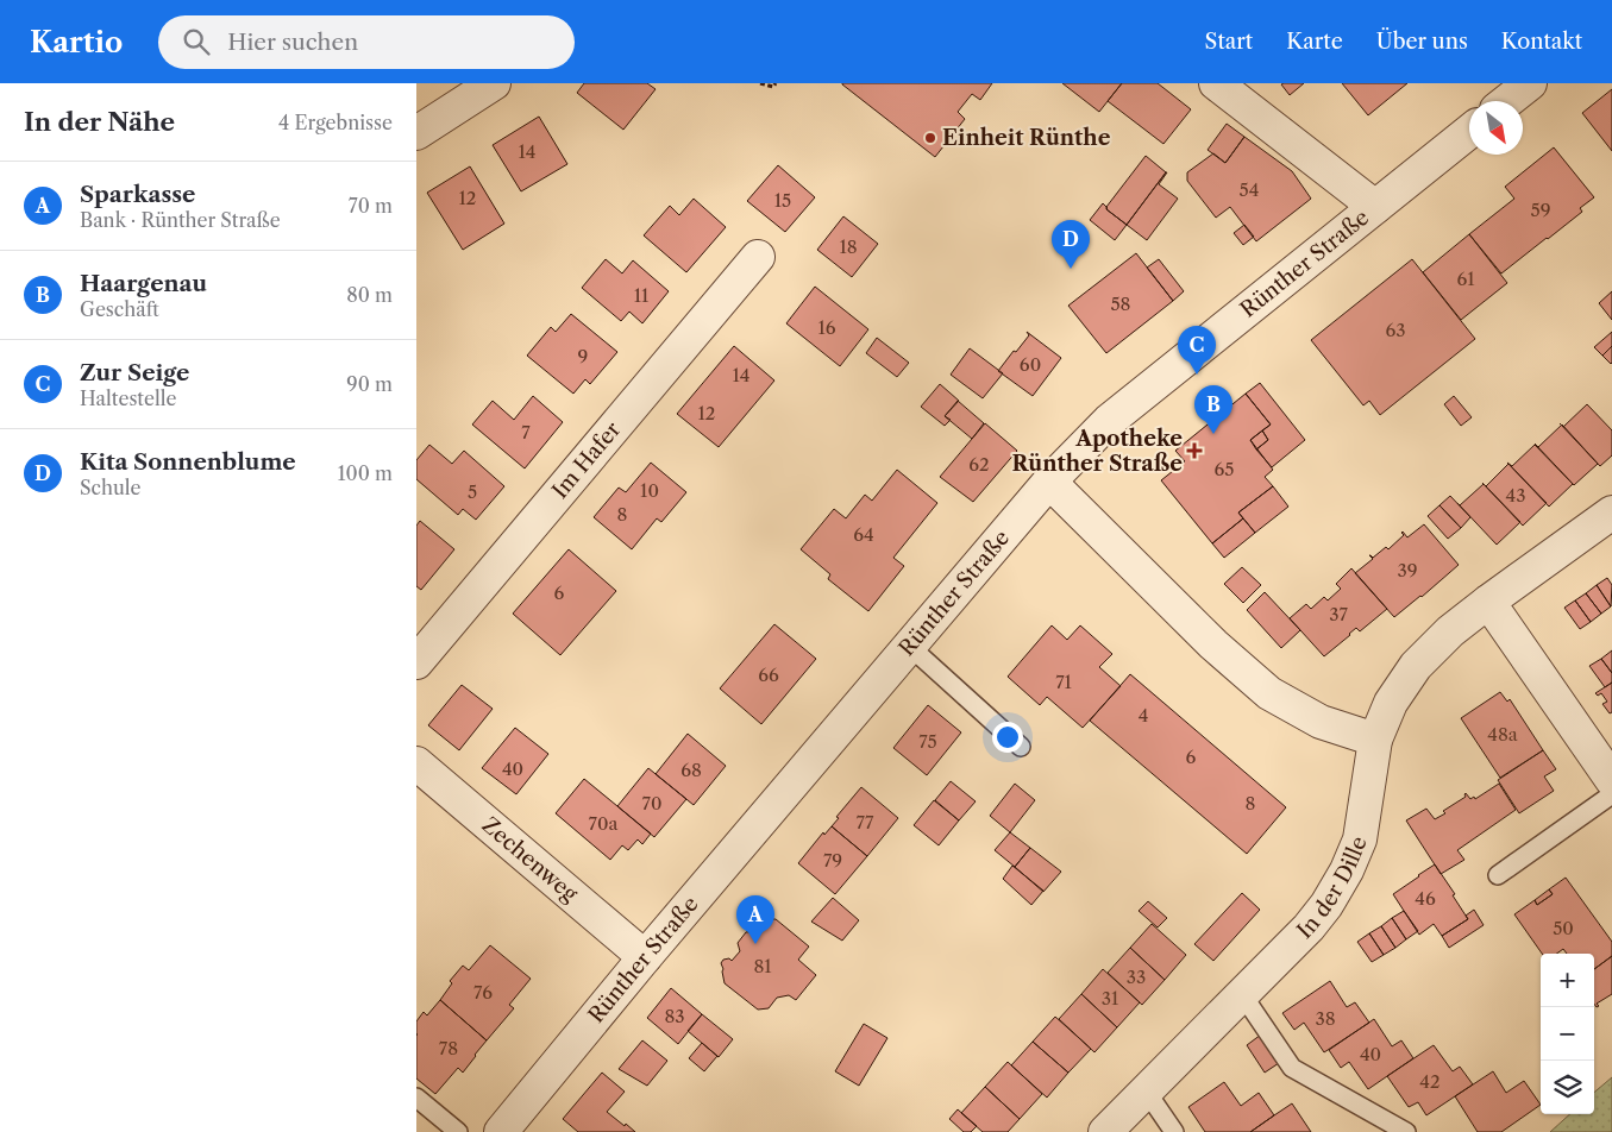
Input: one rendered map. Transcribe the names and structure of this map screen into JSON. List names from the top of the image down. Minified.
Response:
{"streets":{"street":["Rünther Straße","Im Hafer","Zechenweg","In der Dille"]},"crossings":[["Rünther Straße","Zechenweg"]],"places":{"other":["Einheit Rünthe"],"health":["Apotheke Rünther Straße"]},"house_numbers":["14","54","12","15","59","18","61","11","58","16","63","9","60","14","12","7","62","65","10","5","43","8","64","39","6","37","66","71","4","48a","75","6","40","68","70","8","77","70a","79","46","50","81","33","76","31","83","38","78","40","42"],"north":"bottom right","page":{"header":"Kartio","search":"Hier suchen","nav":["Start","Karte","Über uns","Kontakt"],"heading":["In der Nähe","4 Ergebnisse"],"list":[{"mark":"A","name":"Sparkasse","note":"Bank · Rünther Straße","value":"70 m"},{"mark":"B","name":"Haargenau","note":"Geschäft","value":"80 m"},{"mark":"C","name":"Zur Seige","note":"Haltestelle","value":"90 m"},{"mark":"D","name":"Kita Sonnenblume","note":"Schule","value":"100 m"}],"pins":["D","C","B","A"],"map_buttons":["+","−"]}}
